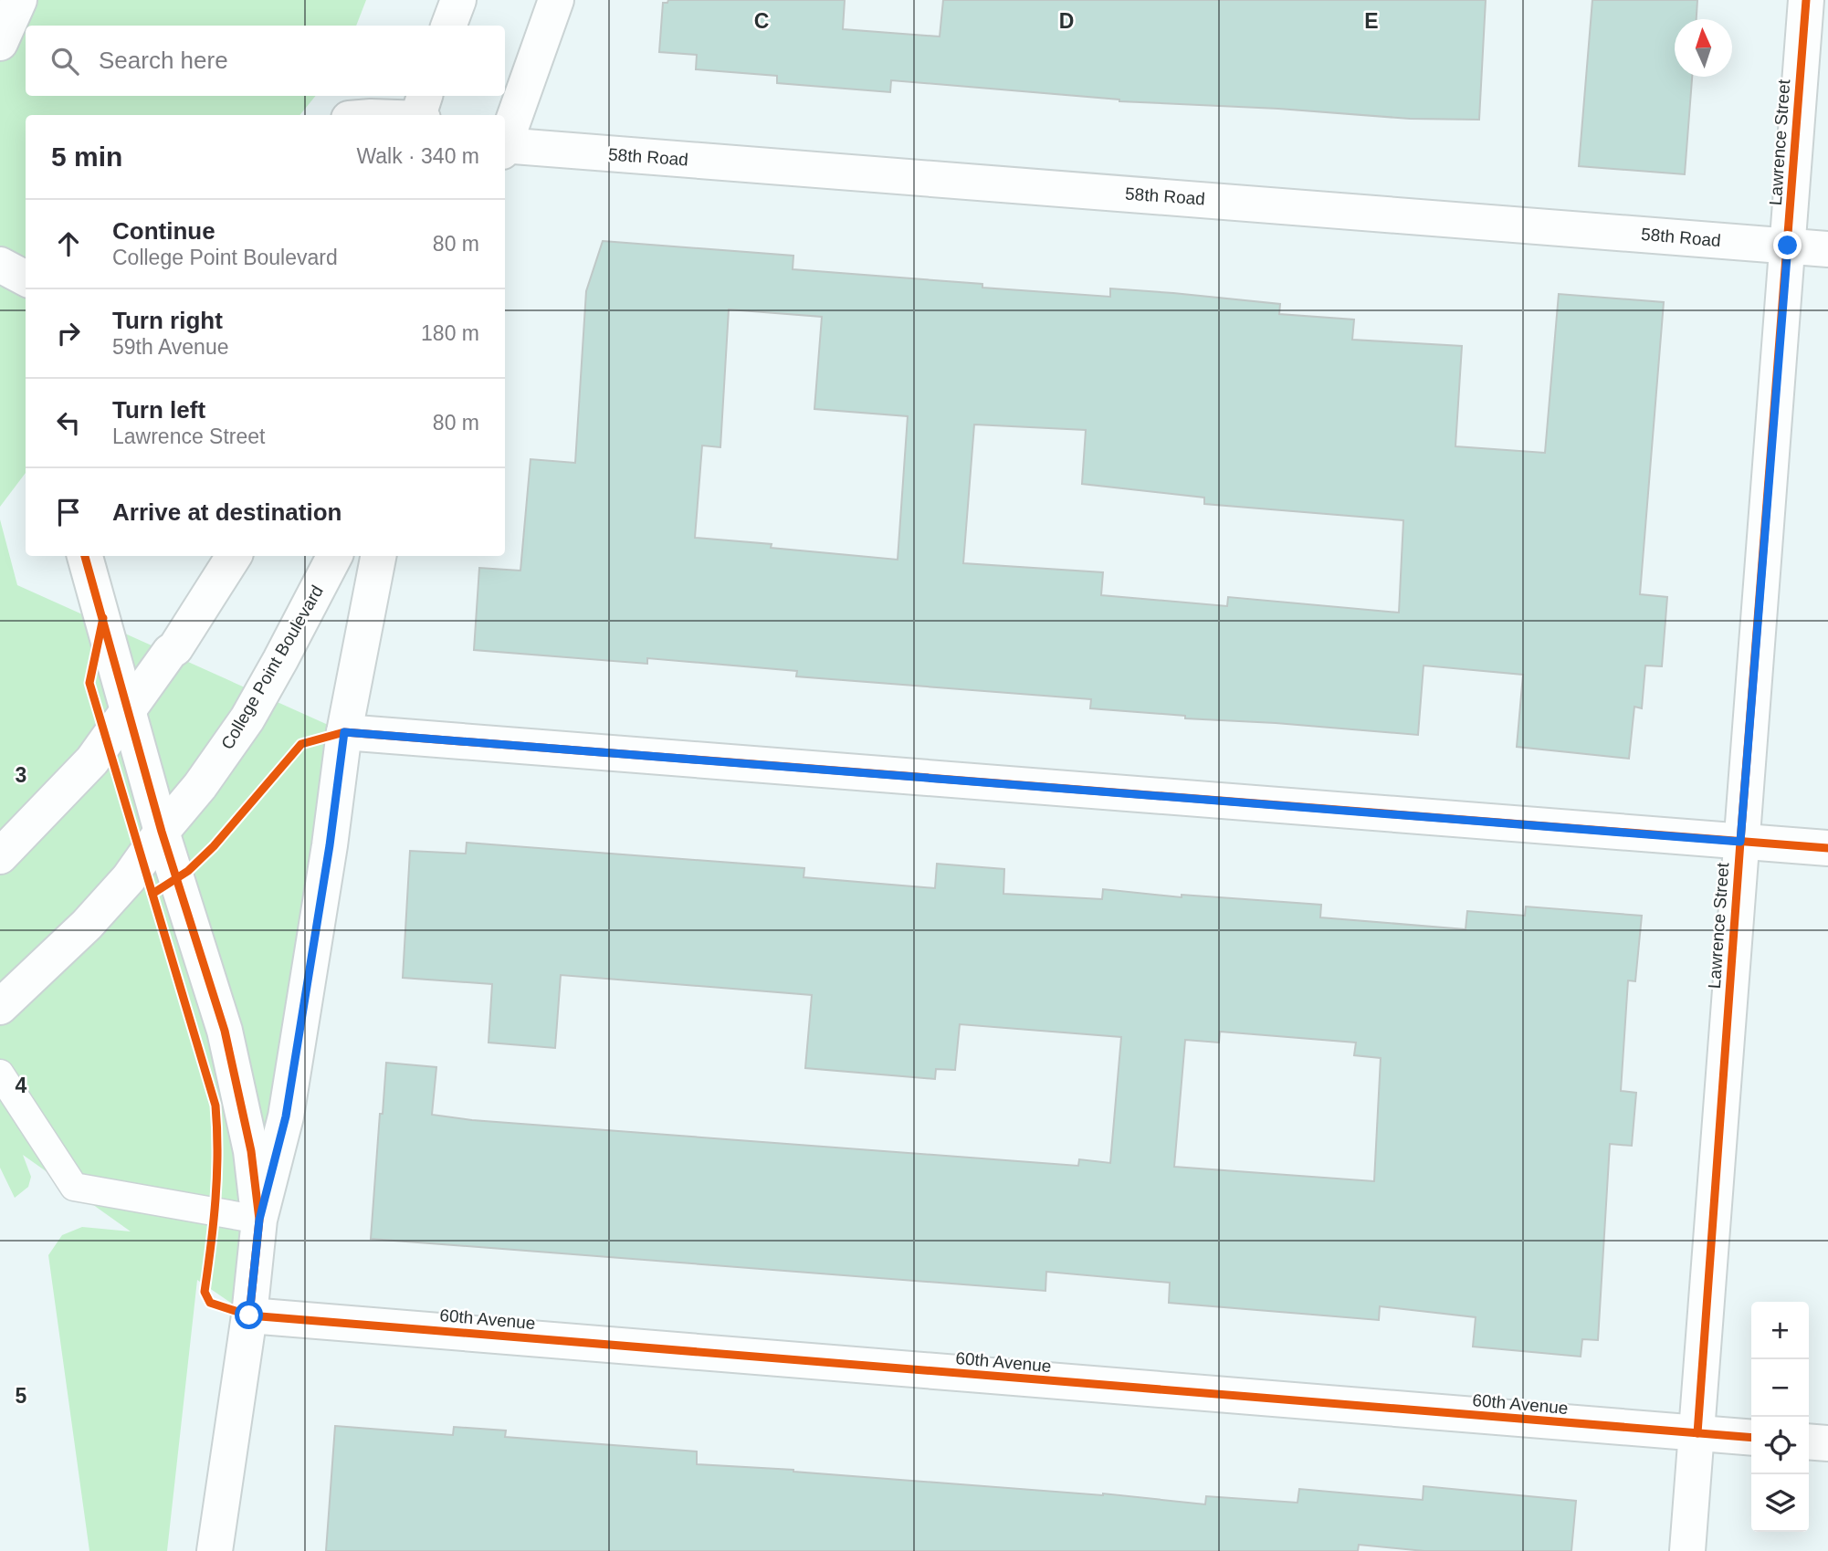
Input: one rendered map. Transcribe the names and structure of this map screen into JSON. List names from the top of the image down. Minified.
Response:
{"streets":{"main road":["Lawrence Street","58th Road","College Point Boulevard","60th Avenue"]},"crossings":[["Lawrence Street","58th Road"],["Lawrence Street","60th Avenue"]],"north":"top","page":{"search":"Search here","heading":["5 min","Walk · 340 m"],"list":[["Continue","College Point Boulevard","80 m"],["Turn right","59th Avenue","180 m"],["Turn left","Lawrence Street","80 m"],"Arrive at destination"],"map_buttons":["+","−"]},"grid":{"columns":["C","D","E"],"rows":["3","4","5"]}}
